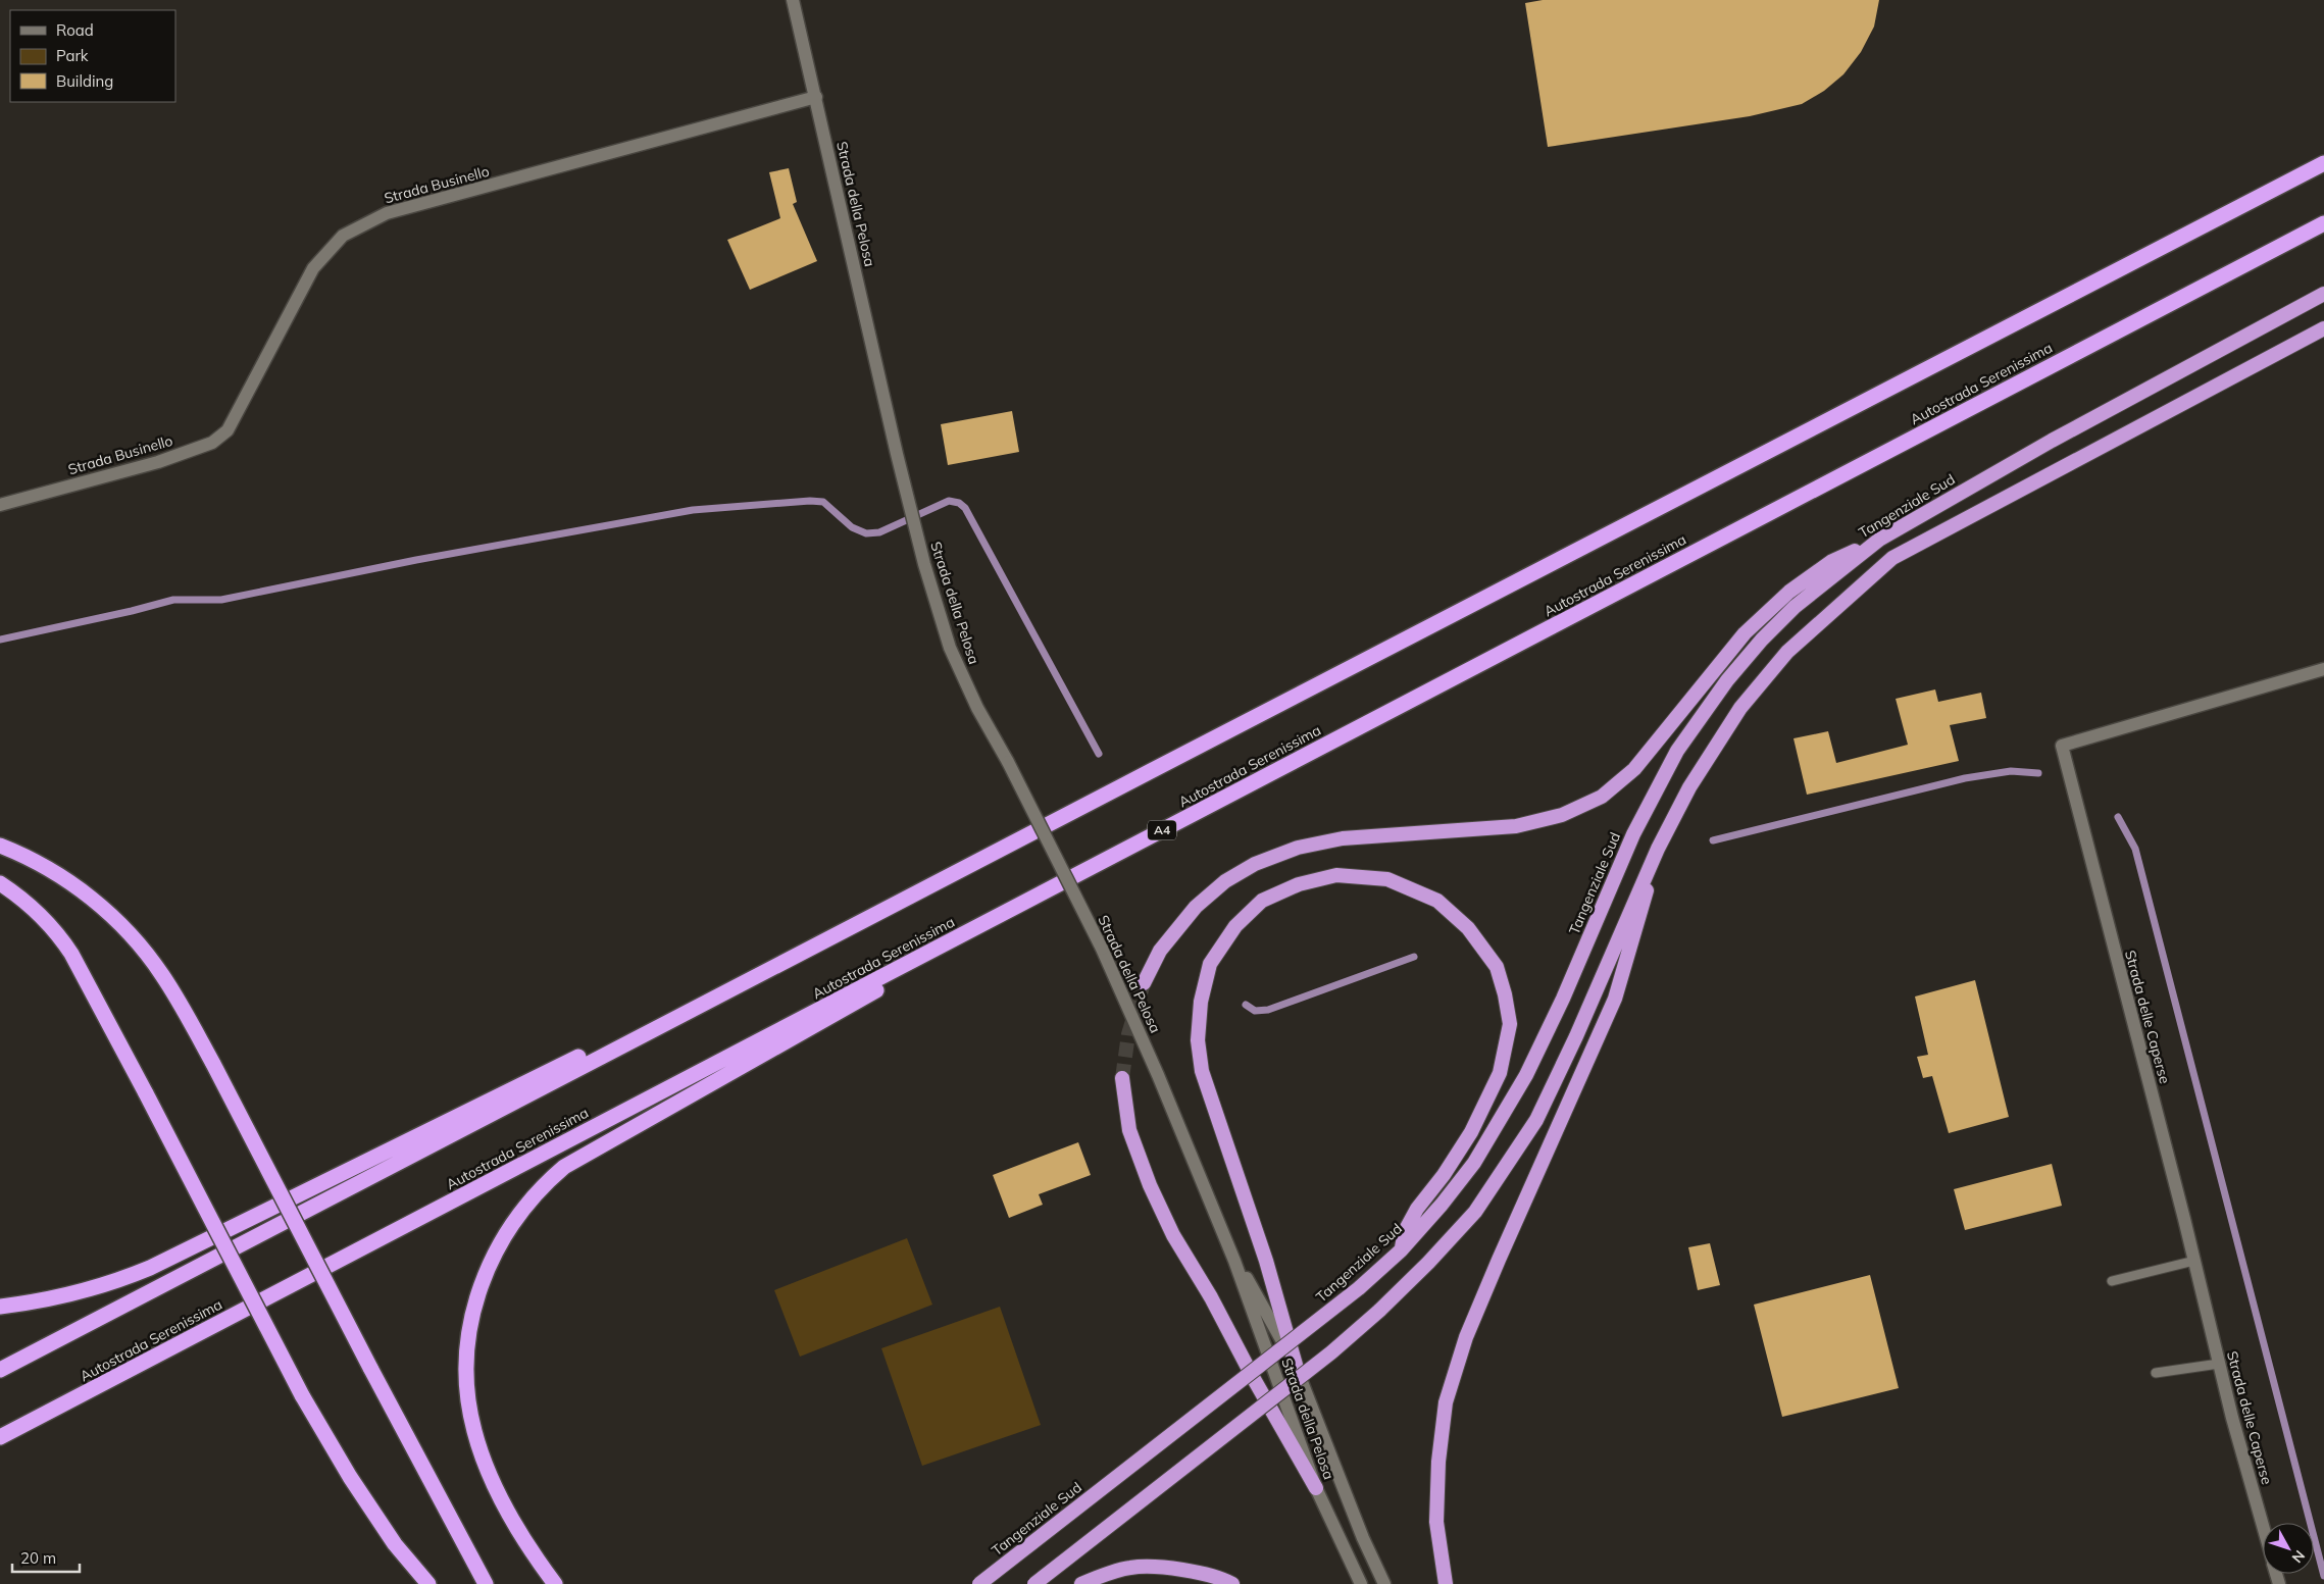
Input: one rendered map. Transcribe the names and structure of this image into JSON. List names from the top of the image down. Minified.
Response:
{"streets":{"highway":["Autostrada Serenissima","Tangenziale Sud","A4"],"street":["Strada Businello","Strada della Pelosa","Strada delle Caperse"]},"crossings":[["Strada Businello","Strada della Pelosa"]],"legend":["Road","Park","Building"],"scale_bar":"20 m","north":"bottom right"}
